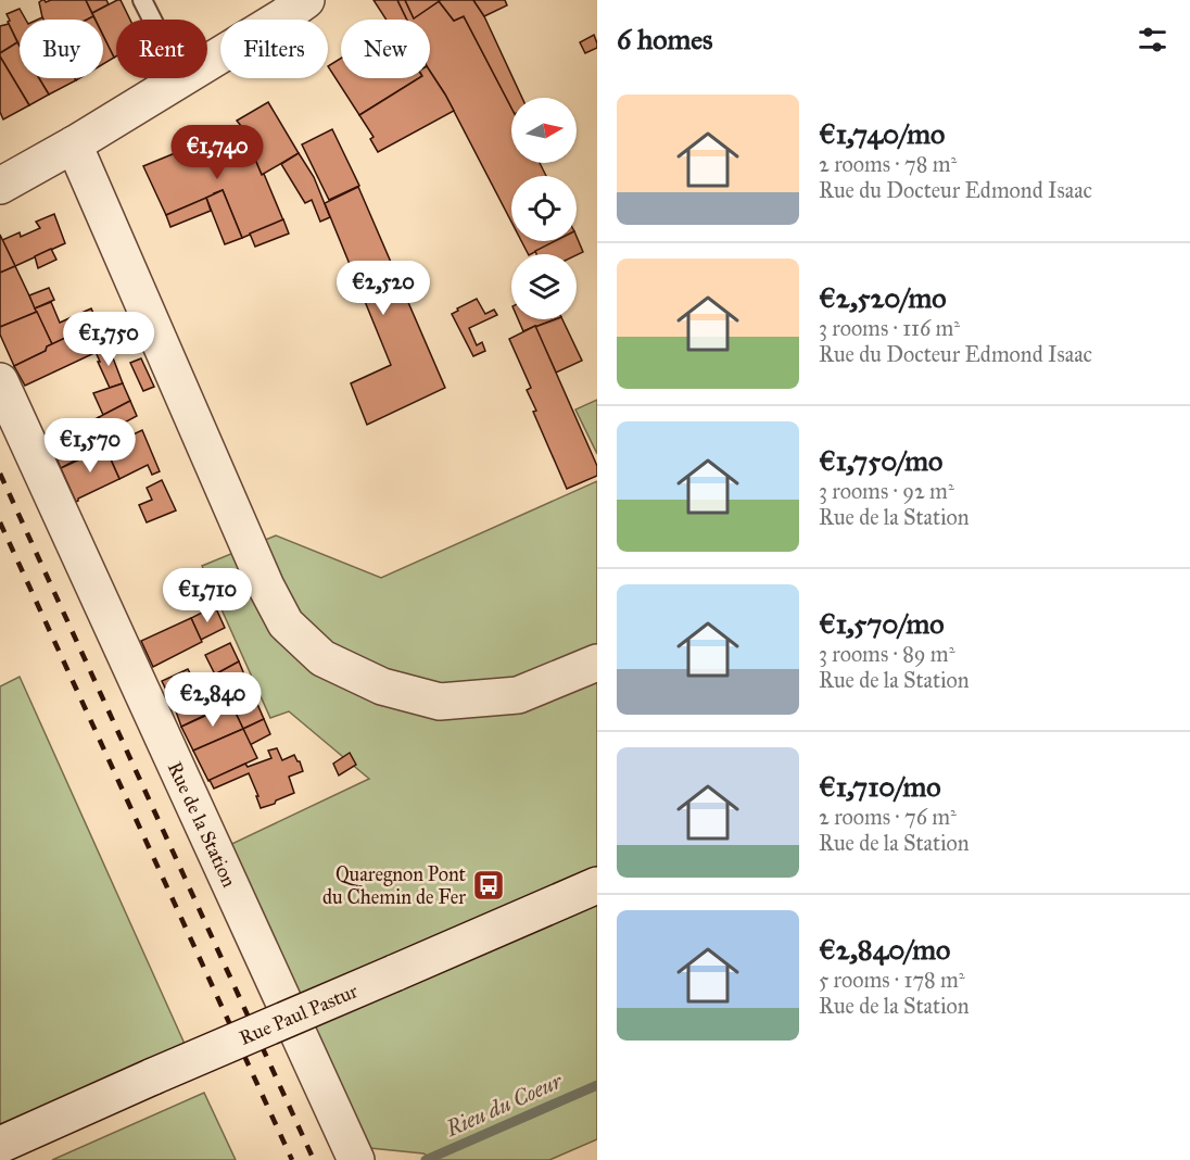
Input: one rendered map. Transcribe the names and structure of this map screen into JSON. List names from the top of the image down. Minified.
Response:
{"streets":{"street":["Rue de la Station","Rue Paul Pastur"]},"water":["Rieu du Coeur"],"places":{"bus stop":["Quaregnon Pont du Chemin de Fer"]},"north":"right","page":{"heading":"6 homes","chip":["Buy","Rent","Filters","New"],"list":[{"name":"€1,740/mo","note":"2 rooms · 78 m² · Rue du Docteur Edmond Isaac"},{"name":"€2,520/mo","note":"3 rooms · 116 m² · Rue du Docteur Edmond Isaac"},{"name":"€1,750/mo","note":"3 rooms · 92 m² · Rue de la Station"},{"name":"€1,570/mo","note":"3 rooms · 89 m² · Rue de la Station"},{"name":"€1,710/mo","note":"2 rooms · 76 m² · Rue de la Station"},{"name":"€2,840/mo","note":"5 rooms · 178 m² · Rue de la Station"}],"price":["€1,740","€2,520","€1,750","€1,570","€1,710","€2,840"]}}
